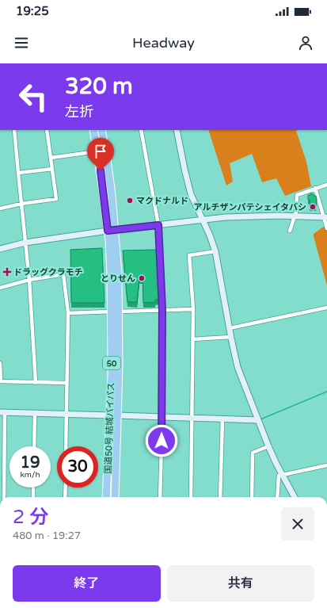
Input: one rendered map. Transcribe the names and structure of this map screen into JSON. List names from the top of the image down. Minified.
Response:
{"streets":{"highway":["50","国道50号 結城バイパス"]},"places":{"other":["マクドナルド","アルチザンパテシェイタバシ","とりせん"],"health":["ドラッグクラモチ"]},"page":{"status":"19:25","header":"Headway","turn":["320 m","左折"],"speed":"19 km/h","limit":"30","heading":["2 分","480 m · 19:27"],"buttons":["終了","共有"]}}
